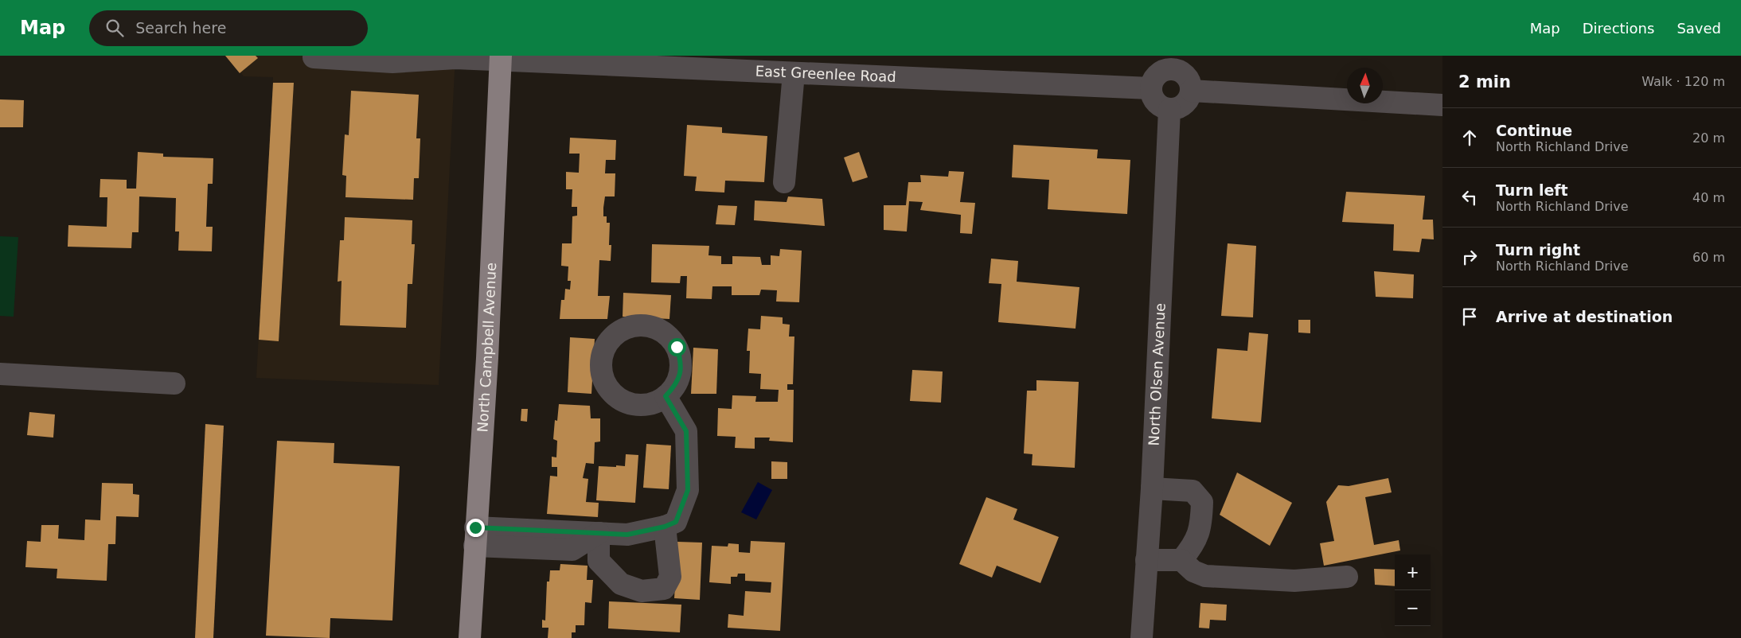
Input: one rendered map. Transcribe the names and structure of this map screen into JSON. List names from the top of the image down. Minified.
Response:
{"streets":{"main road":["North Campbell Avenue"],"street":["East Greenlee Road","North Olsen Avenue"]},"crossings":[["East Greenlee Road","North Campbell Avenue"],["East Greenlee Road","North Olsen Avenue"]],"north":"top","page":{"header":"Map","search":"Search here","nav":["Map","Directions","Saved"],"heading":["2 min","Walk · 120 m"],"list":[["Continue","North Richland Drive","20 m"],["Turn left","North Richland Drive","40 m"],["Turn right","North Richland Drive","60 m"],"Arrive at destination"],"map_buttons":["+","−"]}}
